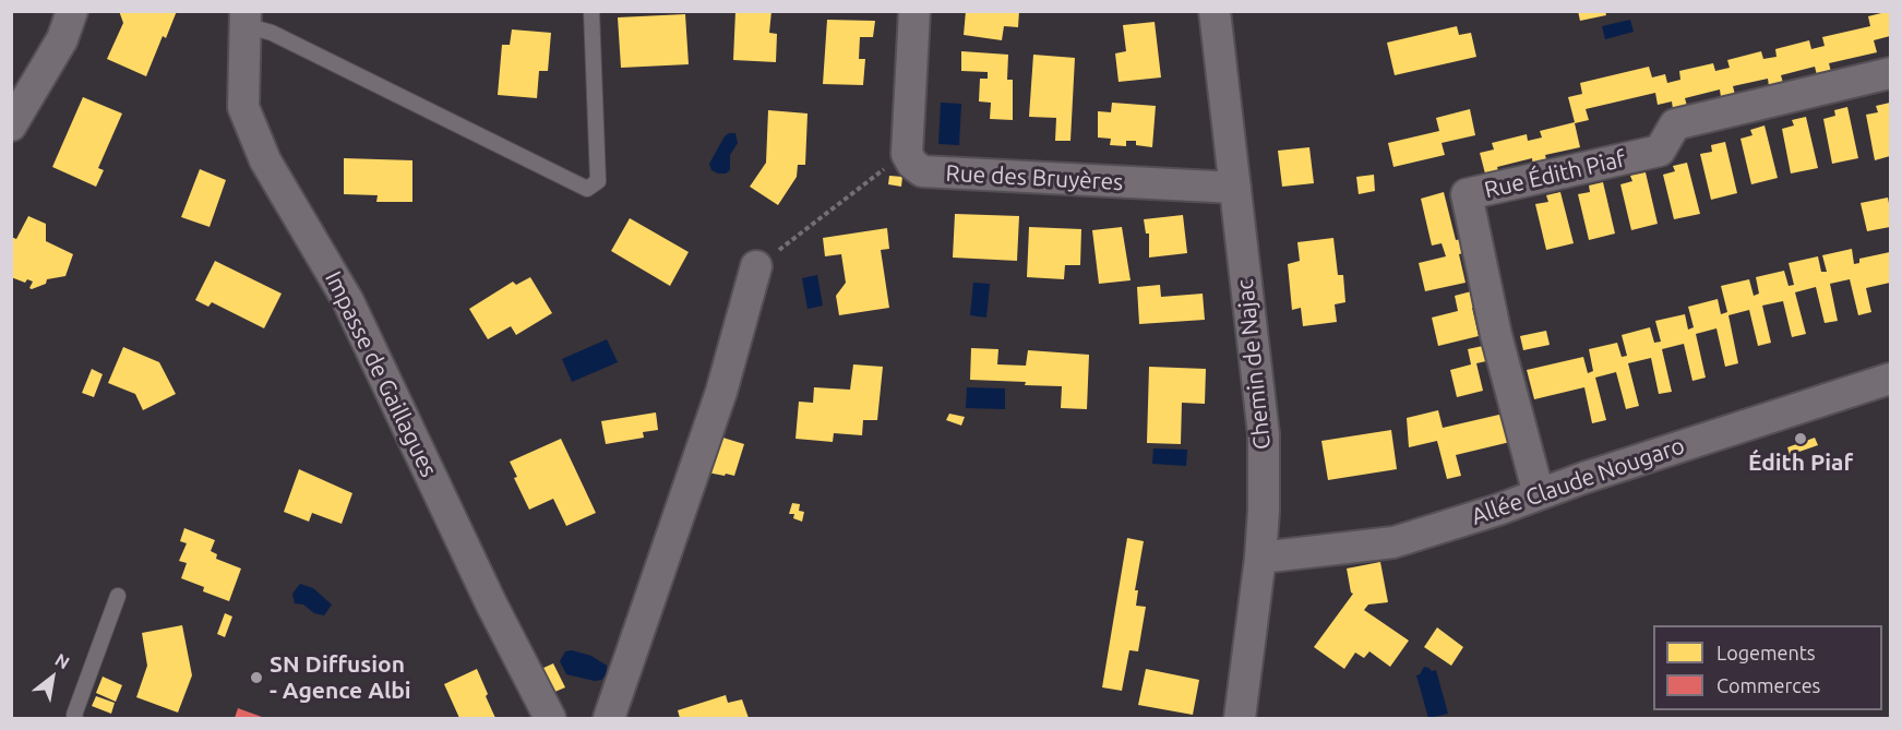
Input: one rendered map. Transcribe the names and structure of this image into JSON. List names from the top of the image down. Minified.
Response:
{"streets":{"street":["Rue Édith Piaf","Rue des Bruyères","Chemin de Najac","Impasse de Gaillagues","Allée Claude Nougaro"]},"crossings":[["Rue Édith Piaf","Allée Claude Nougaro"],["Rue des Bruyères","Chemin de Najac"],["Chemin de Najac","Allée Claude Nougaro"]],"places":["Édith Piaf","SN Diffusion - Agence Albi"],"legend":["Logements","Commerces"],"north":"top right"}
